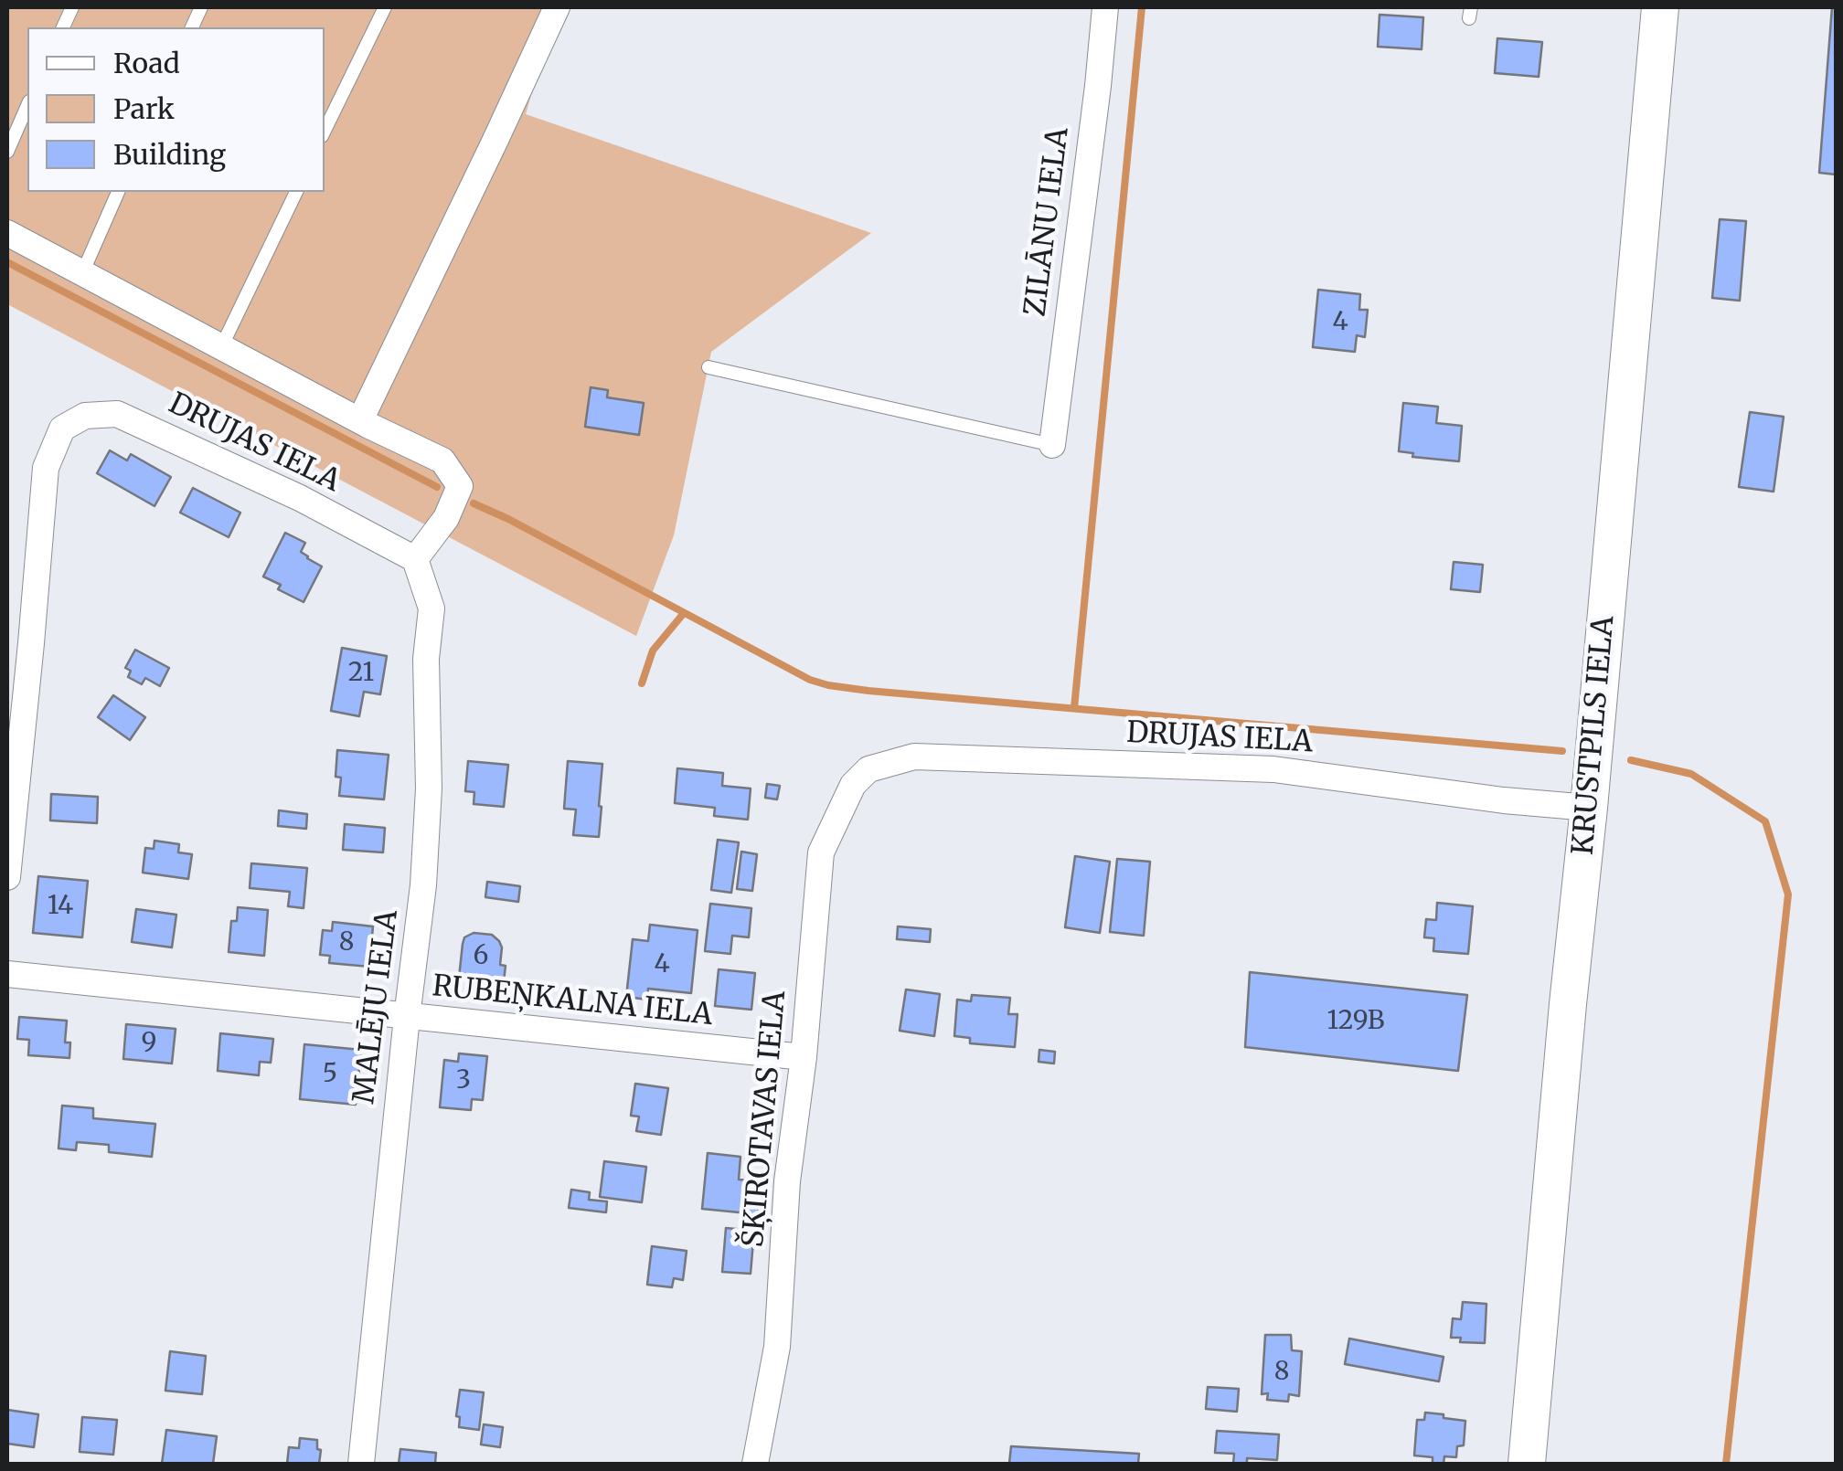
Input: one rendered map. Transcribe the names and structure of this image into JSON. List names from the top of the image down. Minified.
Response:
{"streets":{"street":["ZILĀNU IELA","DRUJAS IELA","KRUSTPILS IELA","RUBEŅKALNA IELA","MALĒJU IELA","ŠĶIROTAVAS IELA"]},"crossings":[["DRUJAS IELA","KRUSTPILS IELA"],["DRUJAS IELA","MALĒJU IELA"],["DRUJAS IELA","ŠĶIROTAVAS IELA"],["RUBEŅKALNA IELA","MALĒJU IELA"],["RUBEŅKALNA IELA","ŠĶIROTAVAS IELA"]],"house_numbers":["4","21","14","8","6","4","129B","9","5","3","8"],"legend":["Road","Park","Building"]}
